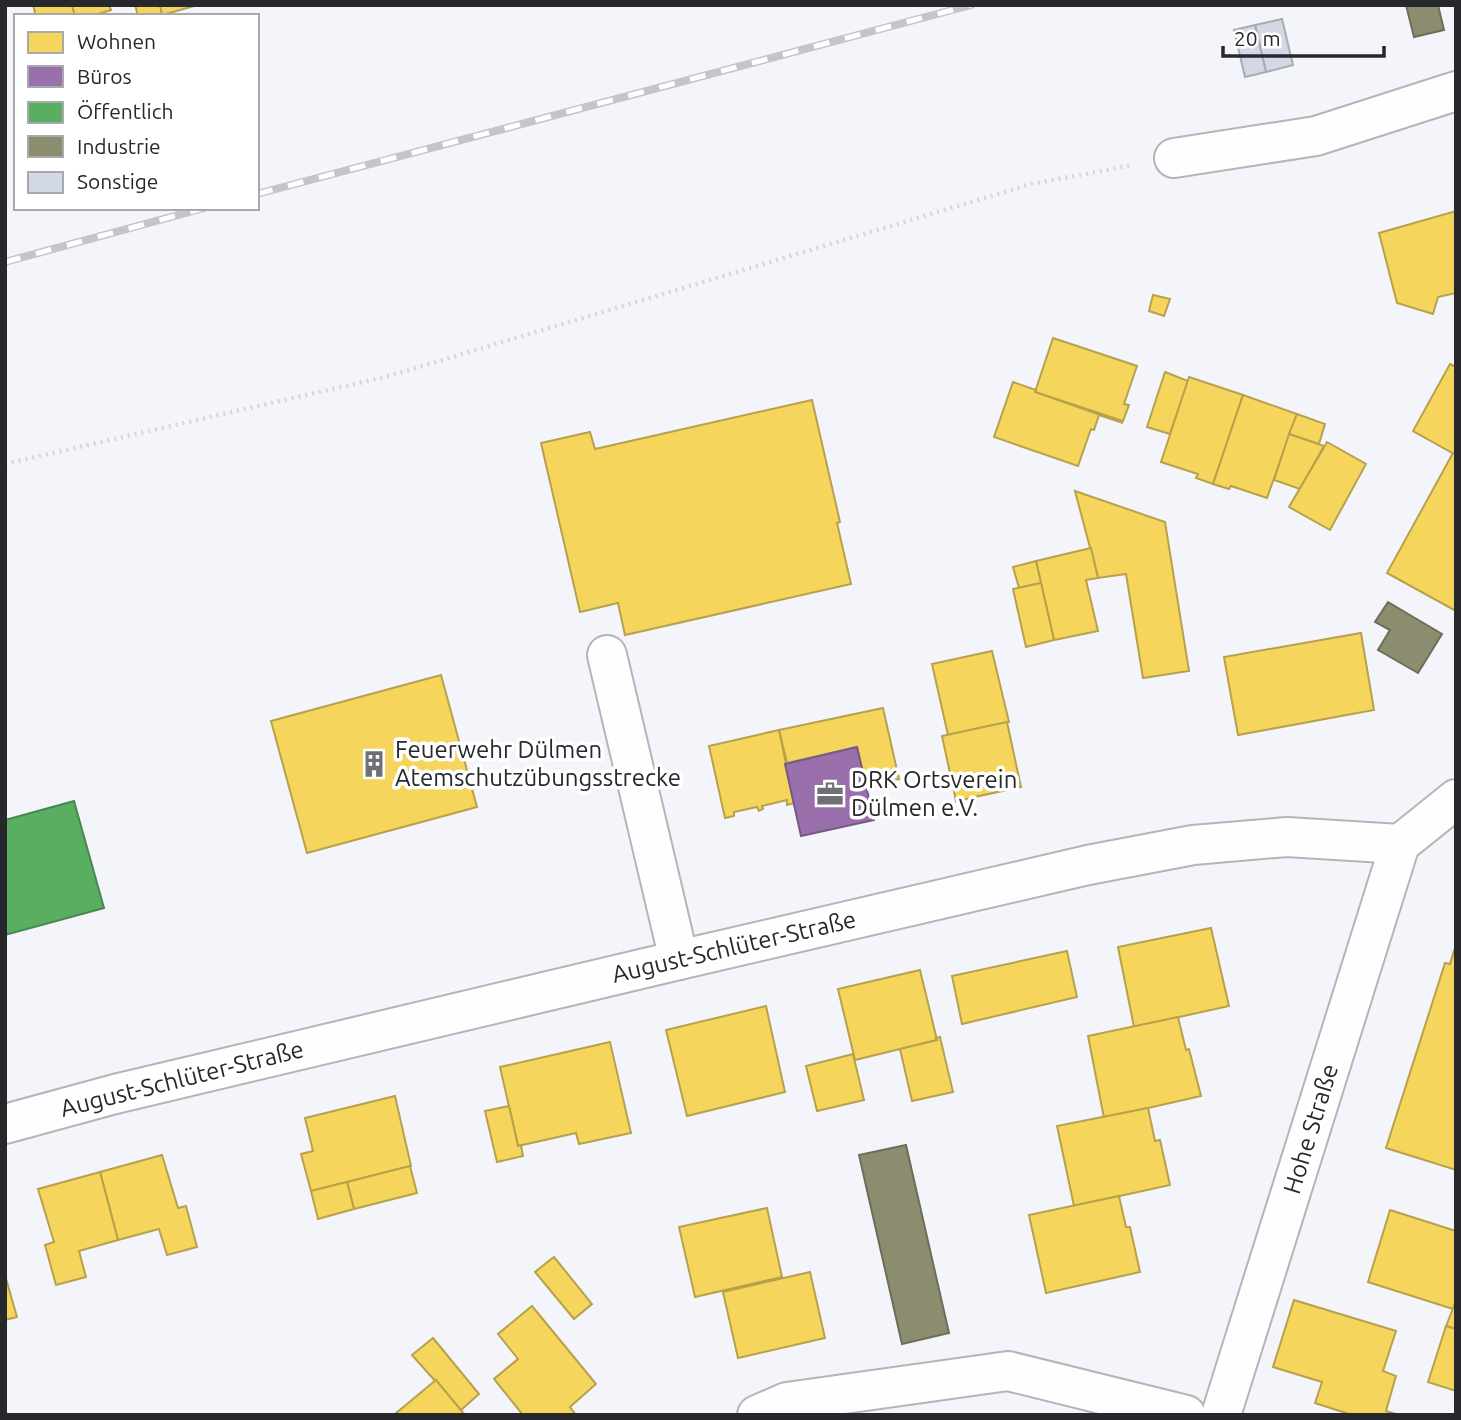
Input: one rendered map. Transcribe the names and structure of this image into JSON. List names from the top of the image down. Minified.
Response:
{"streets":{"street":["August-Schlüter-Straße","Hohe Straße"]},"crossings":[["August-Schlüter-Straße","Hohe Straße"]],"places":{"building":["Feuerwehr Dülmen Atemschutzübungsstrecke"],"office":["DRK Ortsverein Dülmen e.V."]},"legend":["Wohnen","Büros","Öffentlich","Industrie","Sonstige"],"scale_bar":"20 m"}
